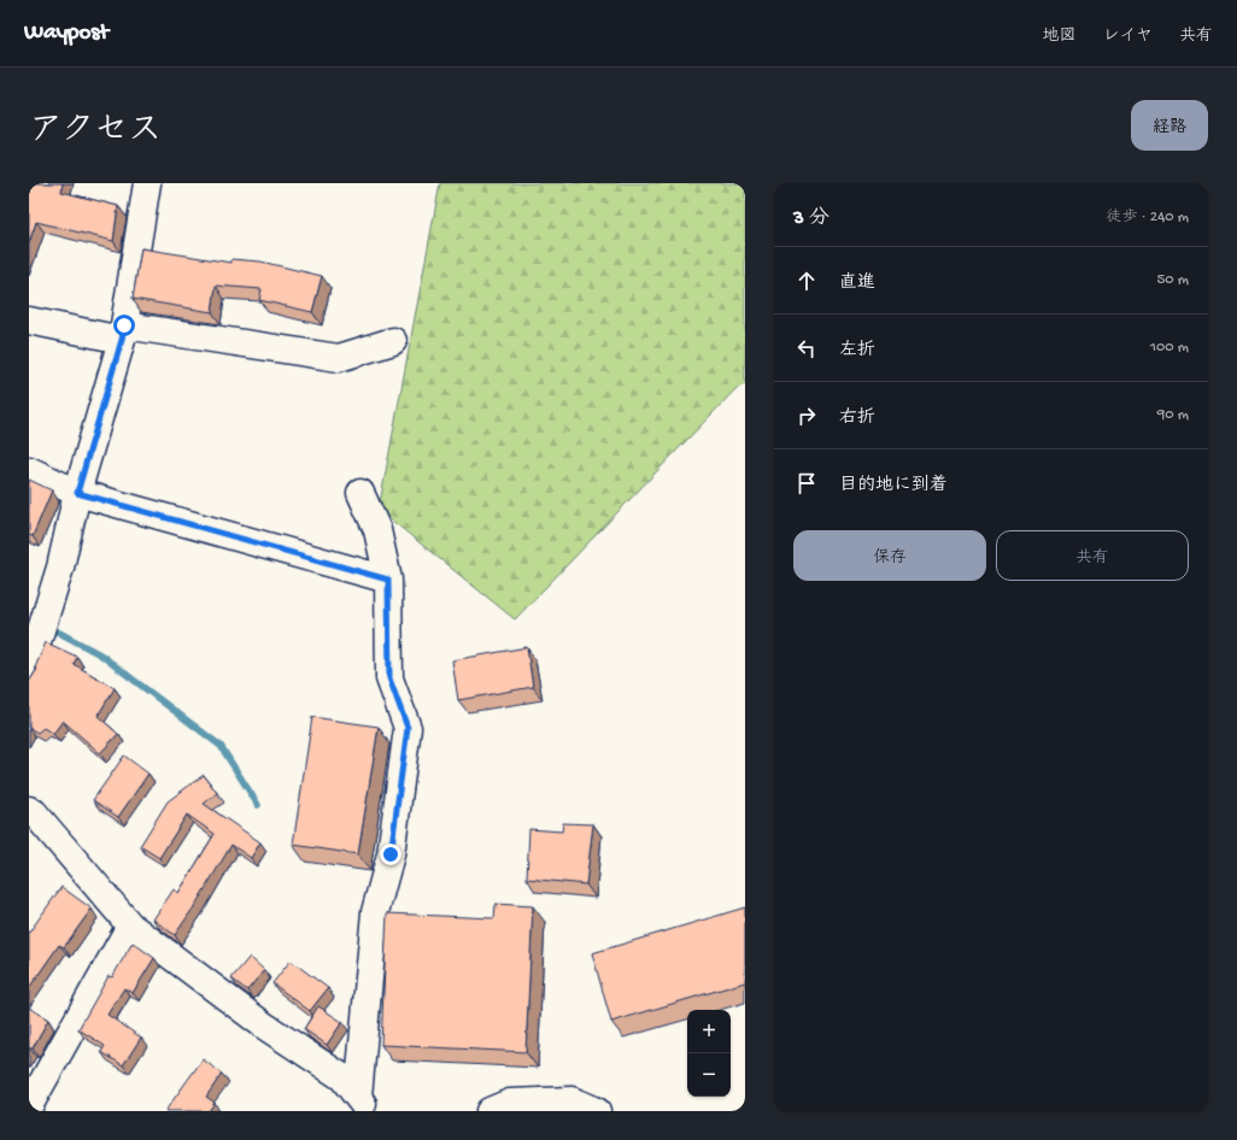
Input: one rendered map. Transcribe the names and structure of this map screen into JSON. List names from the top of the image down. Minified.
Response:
{"page":{"header":"Waypost","nav":["地図","レイヤ","共有"],"title":"アクセス","buttons":["経路",["保存","共有"]],"heading":["3 分","徒歩 · 240 m"],"list":[["直進","50 m"],["左折","100 m"],["右折","90 m"],"目的地に到着"],"map_buttons":["+","−"]}}
